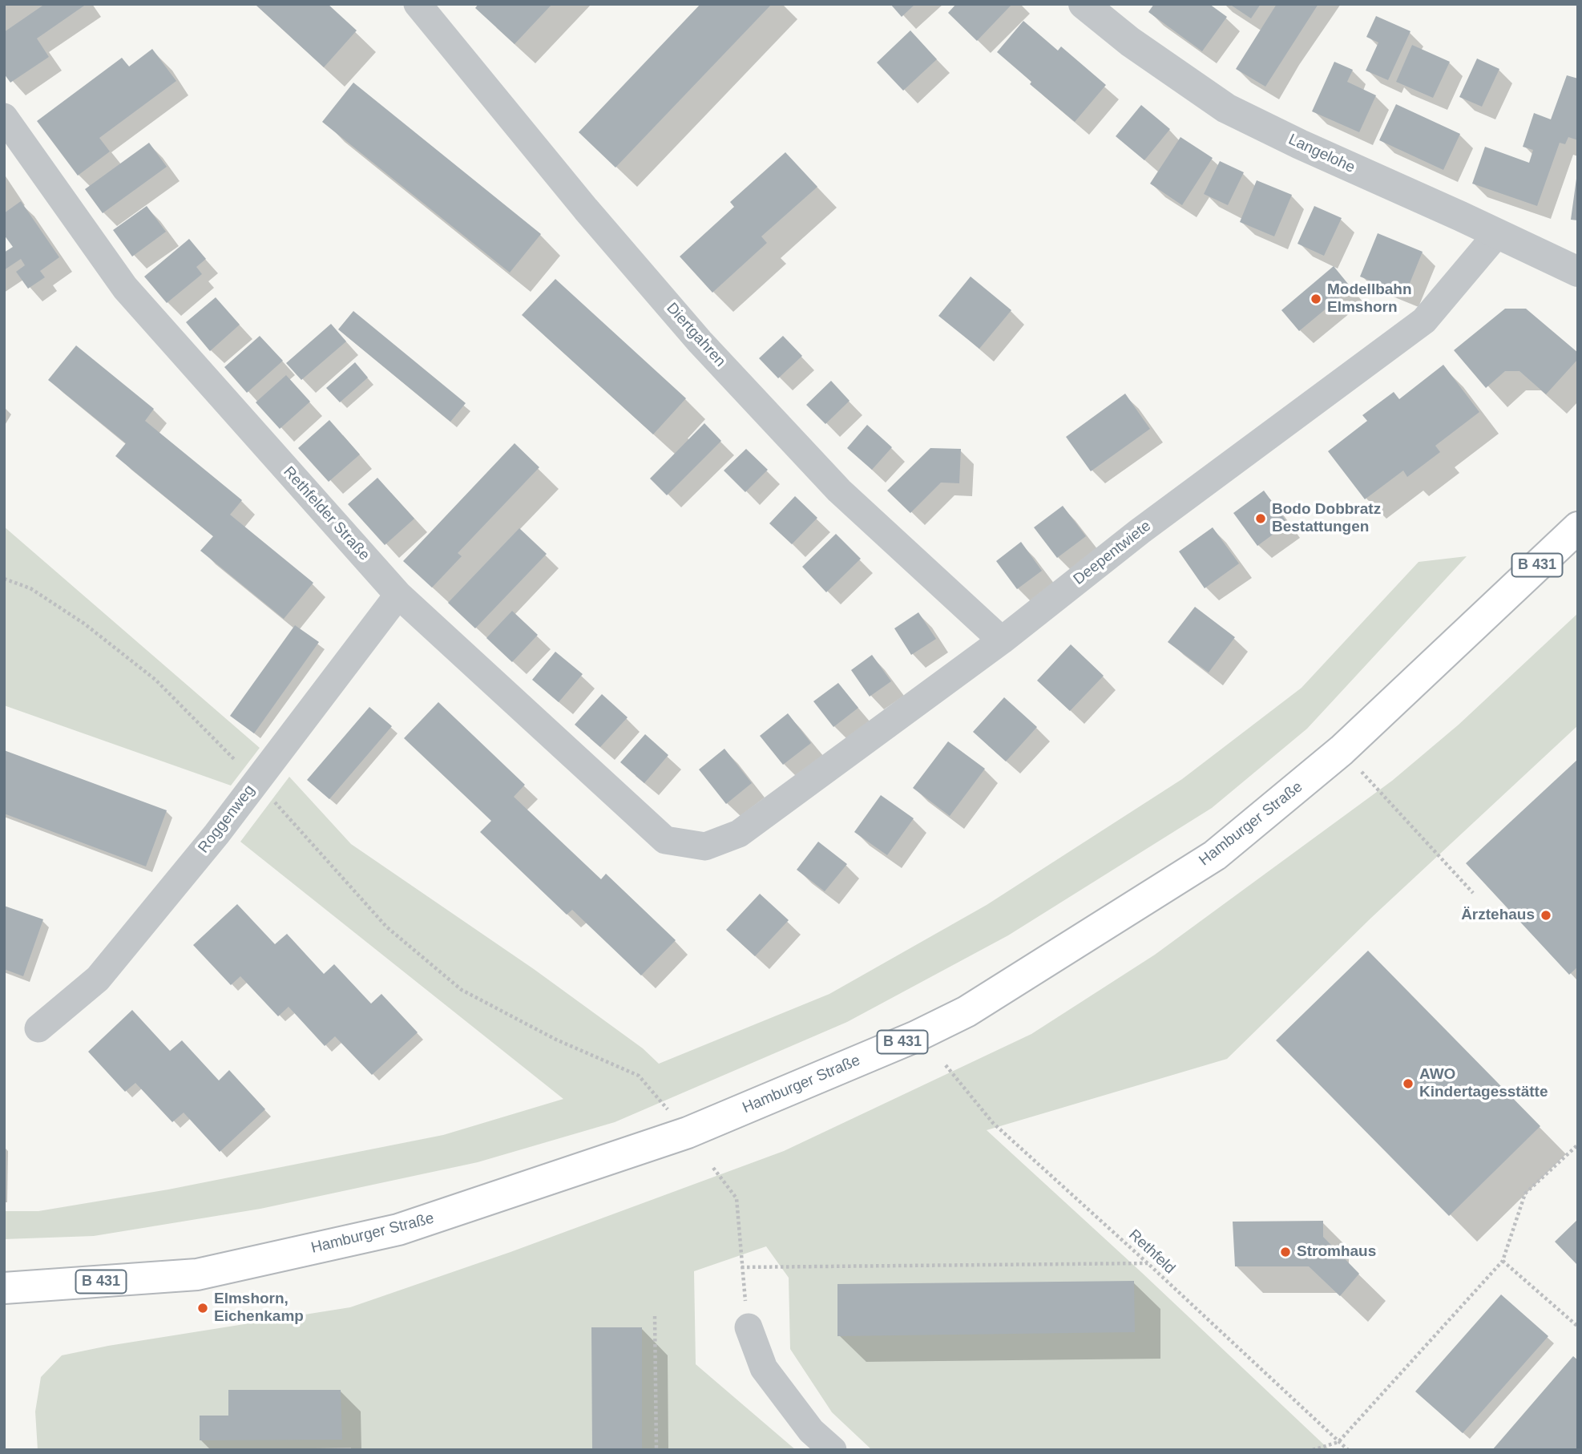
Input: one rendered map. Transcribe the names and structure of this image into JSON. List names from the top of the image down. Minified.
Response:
{"streets":{"main road":["B 431","Hamburger Straße"],"street":["Langelohe","Diertgahren","Rethfelder Straße","Deepentwiete","Roggenweg"],"path":["Rethfeld"]},"crossings":[["Langelohe","Deepentwiete"],["Diertgahren","Deepentwiete"],["Rethfelder Straße","Deepentwiete"],["Rethfelder Straße","Roggenweg"]],"places":["Modellbahn Elmshorn","Bodo Dobbratz Bestattungen","Ärztehaus","AWO Kindertagesstätte","Stromhaus","Elmshorn, Eichenkamp"]}
